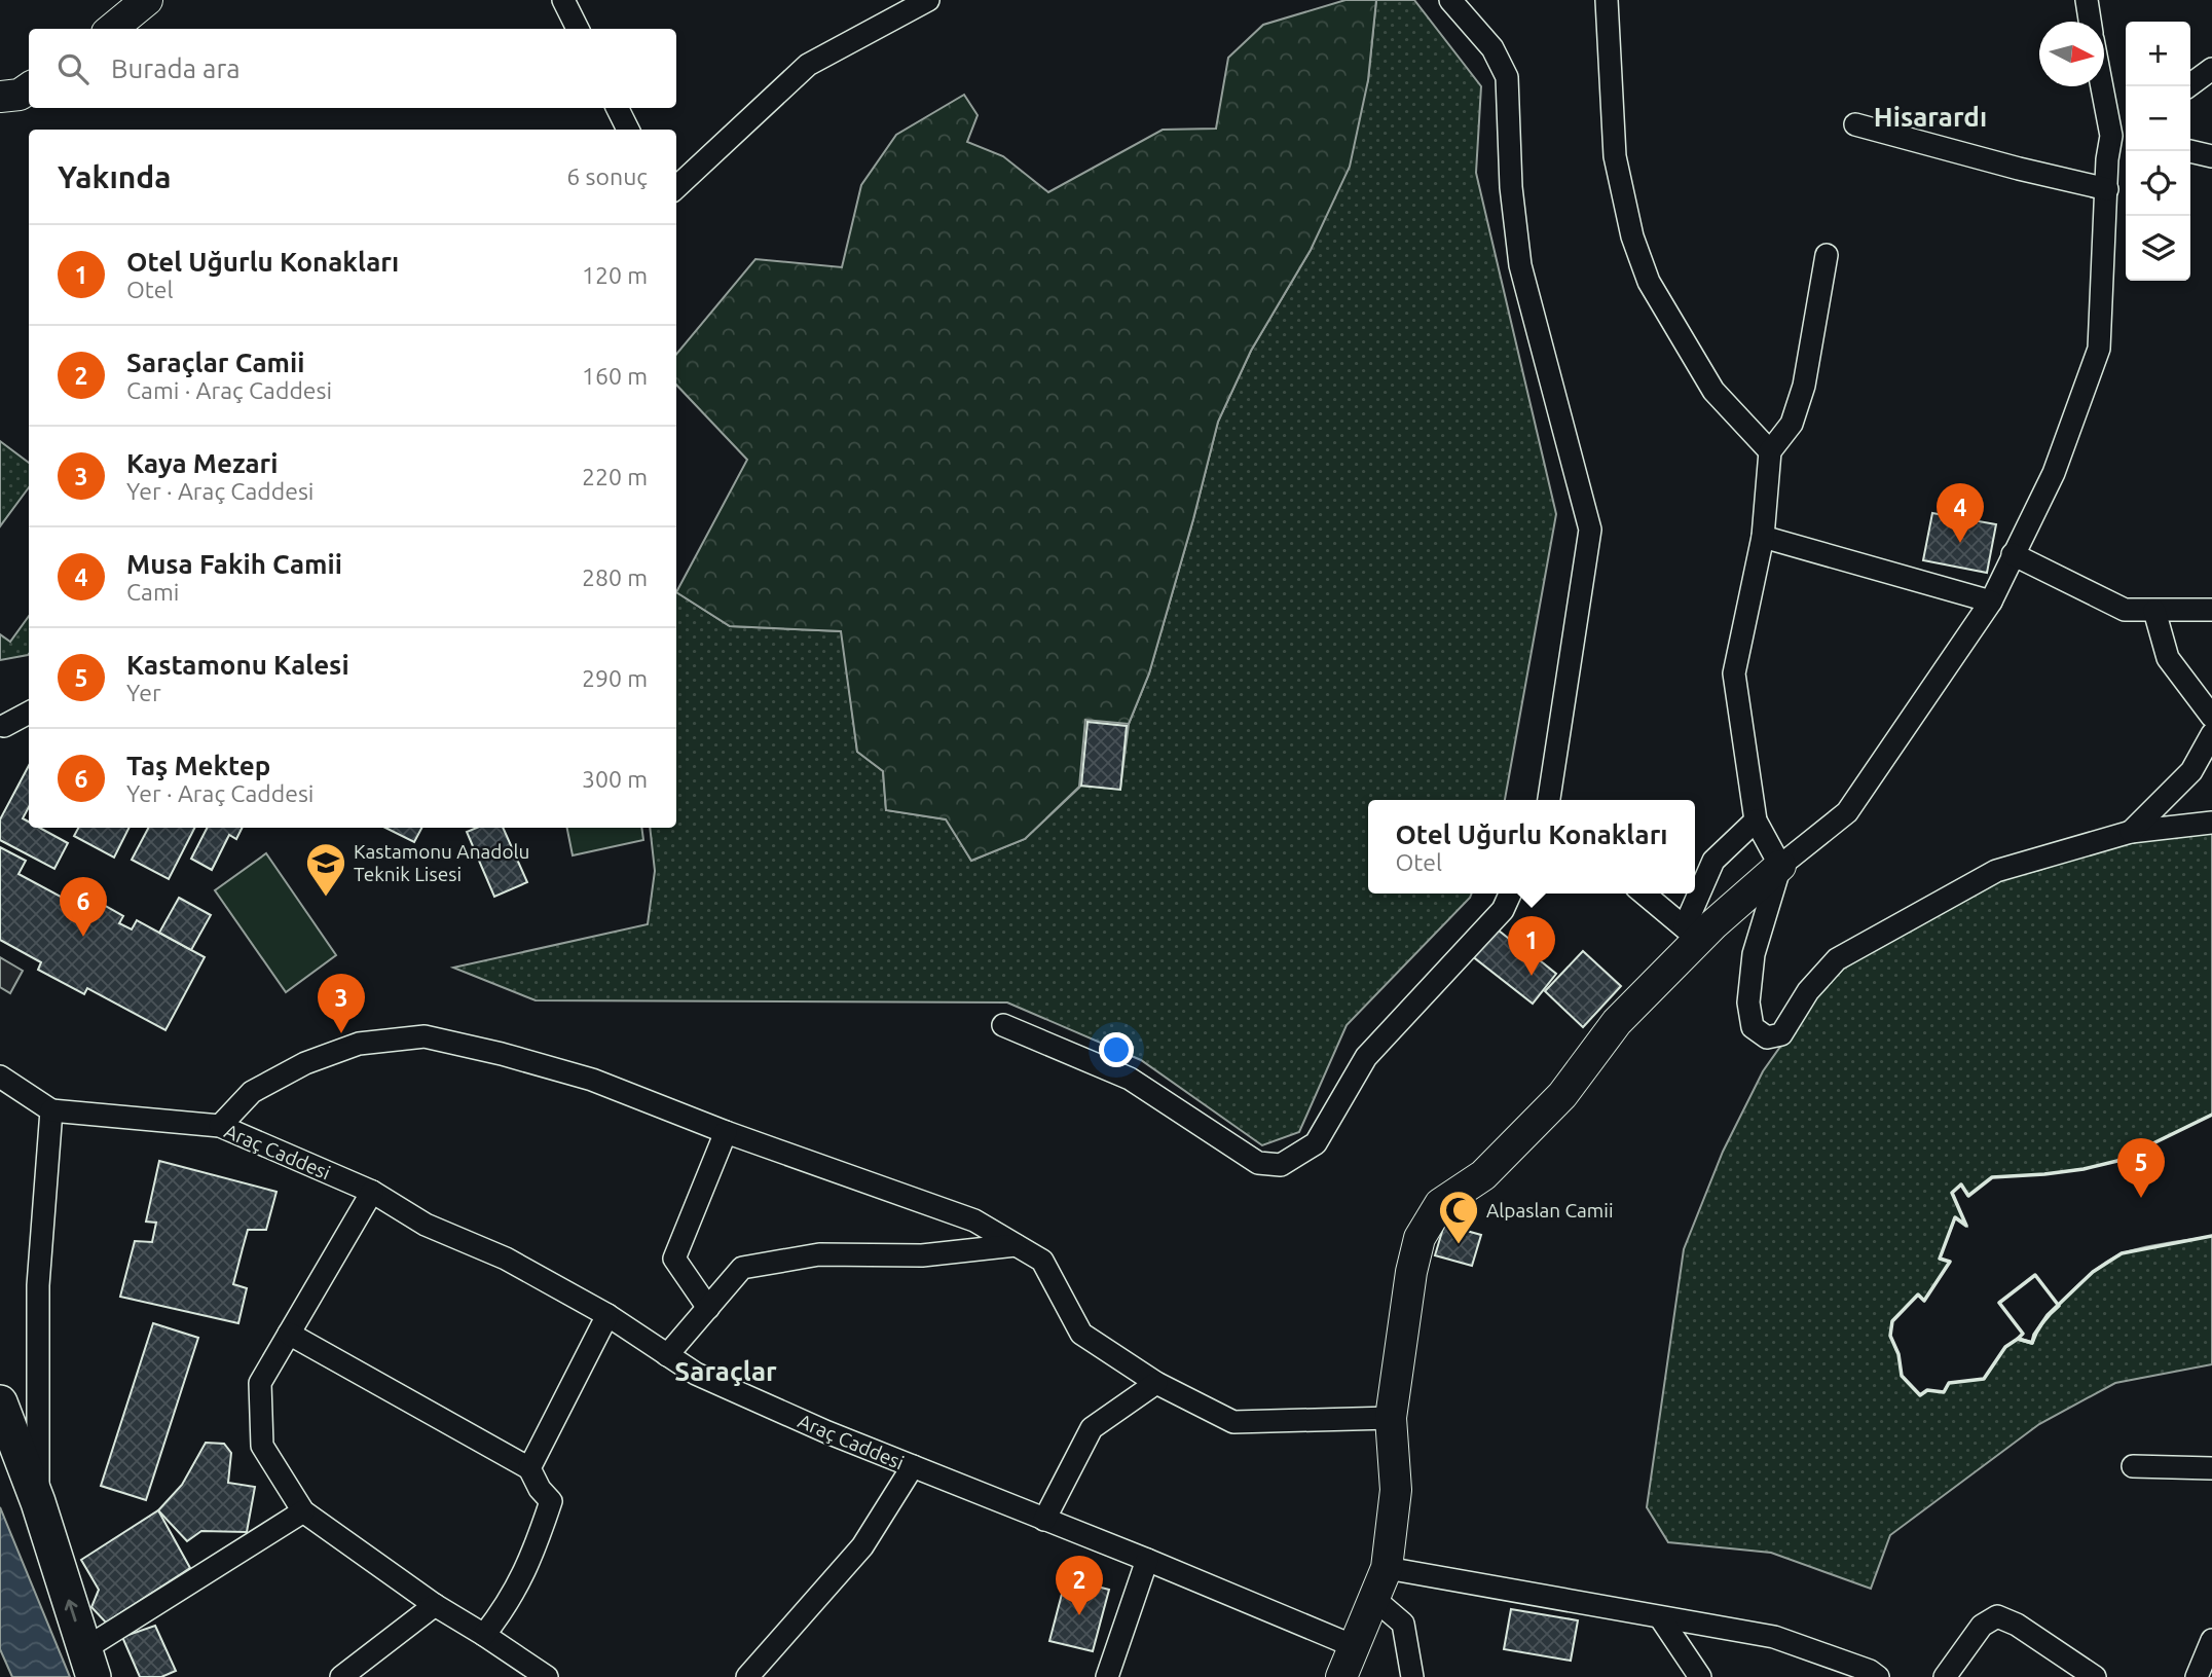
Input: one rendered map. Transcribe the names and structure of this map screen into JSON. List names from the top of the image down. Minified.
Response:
{"streets":{"street":["Araç Caddesi"]},"districts":["Hisarardı","Saraçlar"],"places":{"school or university":["Kastamonu Anadolu Teknik Lisesi"],"mosque":["Alpaslan Camii"]},"north":"right","page":{"map_buttons":["+","−"],"search":"Burada ara","heading":["Yakında","6 sonuç"],"list":[{"mark":"1","name":"Otel Uğurlu Konakları","note":"Otel","value":"120 m"},{"mark":"2","name":"Saraçlar Camii","note":"Cami · Araç Caddesi","value":"160 m"},{"mark":"3","name":"Kaya Mezari","note":"Yer · Araç Caddesi","value":"220 m"},{"mark":"4","name":"Musa Fakih Camii","note":"Cami","value":"280 m"},{"mark":"5","name":"Kastamonu Kalesi","note":"Yer","value":"290 m"},{"mark":"6","name":"Taş Mektep","note":"Yer · Araç Caddesi","value":"300 m"}],"pins":["4","6","1","3","5","2"],"popup":["Otel Uğurlu Konakları","Otel"]}}
